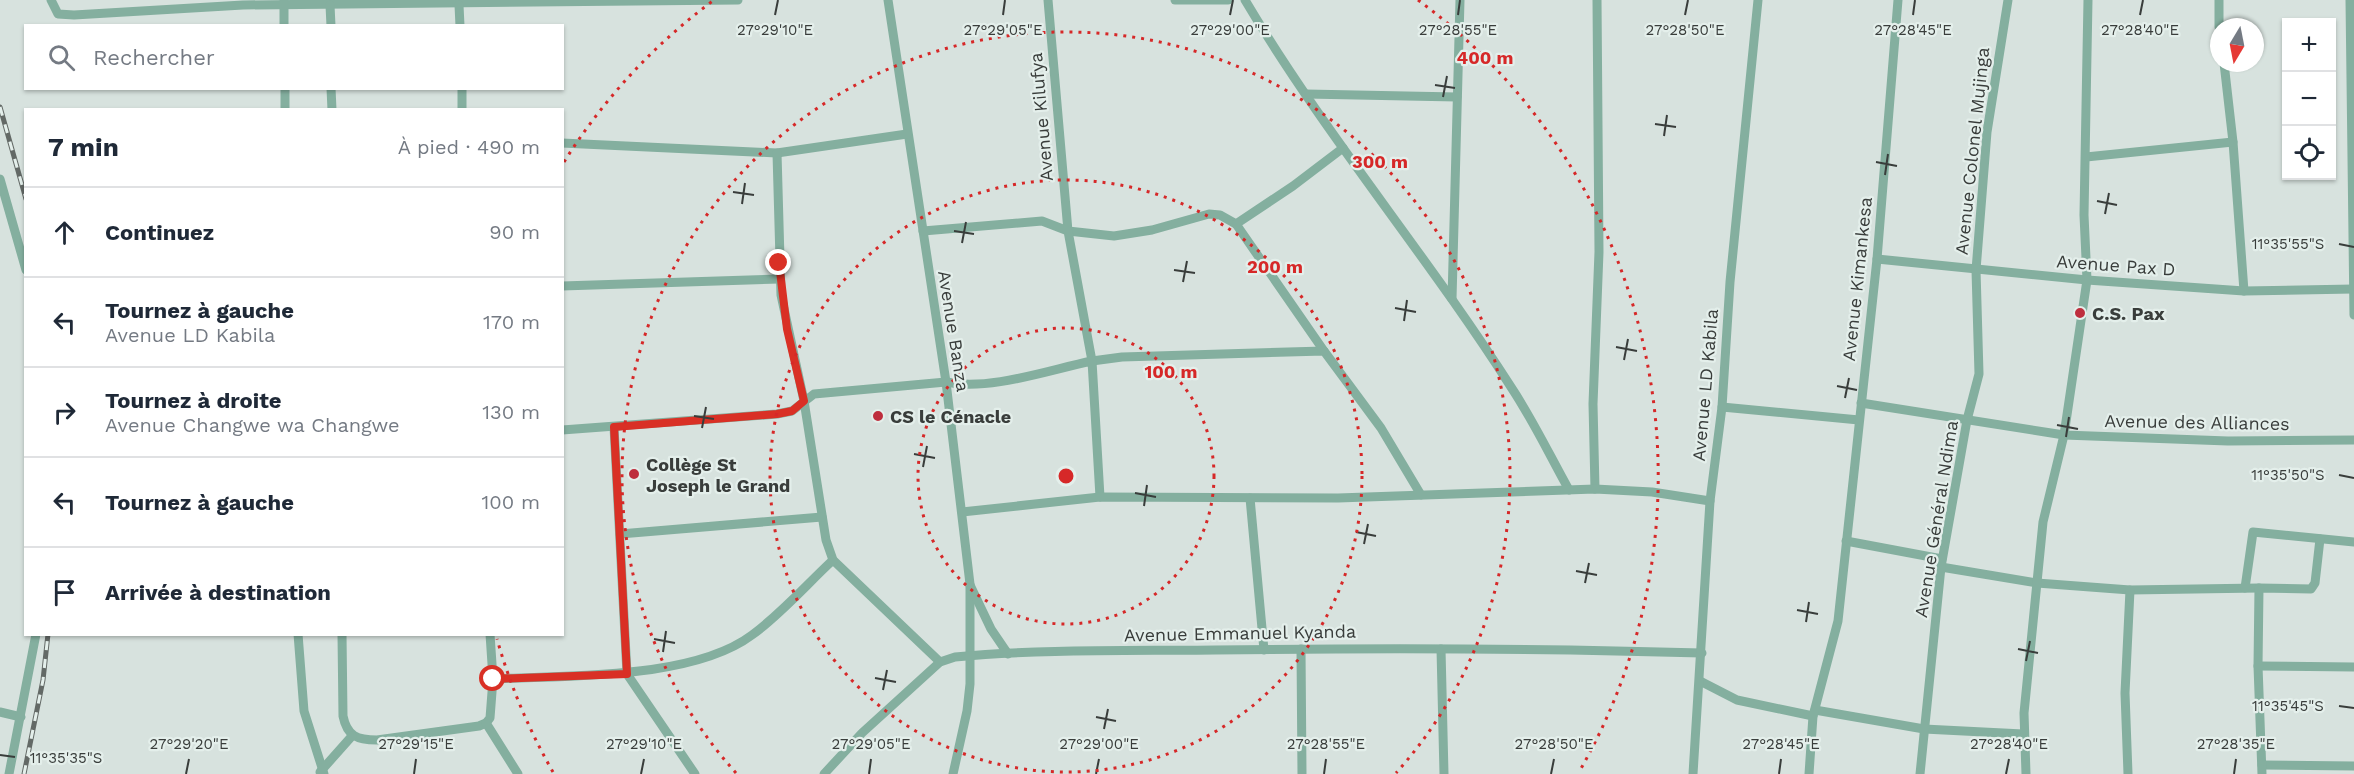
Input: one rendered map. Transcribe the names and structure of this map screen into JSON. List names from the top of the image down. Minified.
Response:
{"streets":{"street":["Avenue Kilufya","Avenue Colonel Mujinga","Avenue Pax D","Avenue Kimankesa","Avenue Banza","Avenue LD Kabila","Avenue des Alliances","Avenue Général Ndima","Avenue Emmanuel Kyanda"]},"crossings":[["Avenue Colonel Mujinga","Avenue Pax D"],["Avenue Colonel Mujinga","Avenue Général Ndima"],["Avenue Pax D","Avenue Kimankesa"],["Avenue Pax D","Avenue Général Ndima"],["Avenue Kimankesa","Avenue des Alliances"],["Avenue Banza","Avenue Emmanuel Kyanda"],["Avenue LD Kabila","Avenue Emmanuel Kyanda"],["Avenue des Alliances","Avenue Général Ndima"]],"places":["C.S. Pax","CS le Cénacle","Collège St Joseph le Grand"],"north":"bottom","page":{"map_buttons":["+","−"],"search":"Rechercher","heading":["7 min","À pied · 490 m"],"list":[["Continuez","90 m"],["Tournez à gauche","Avenue LD Kabila","170 m"],["Tournez à droite","Avenue Changwe wa Changwe","130 m"],["Tournez à gauche","100 m"],"Arrivée à destination"]},"coordinates":["27°29'10\"E","27°29'05\"E","27°29'00\"E","27°28'55\"E","27°28'50\"E","27°28'45\"E","27°28'40\"E","11°35'55\"S","11°35'50\"S","11°35'45\"S","27°29'20\"E","27°29'15\"E","27°28'35\"E","11°35'35\"S"],"rings":["400 m","300 m","200 m","100 m"]}
